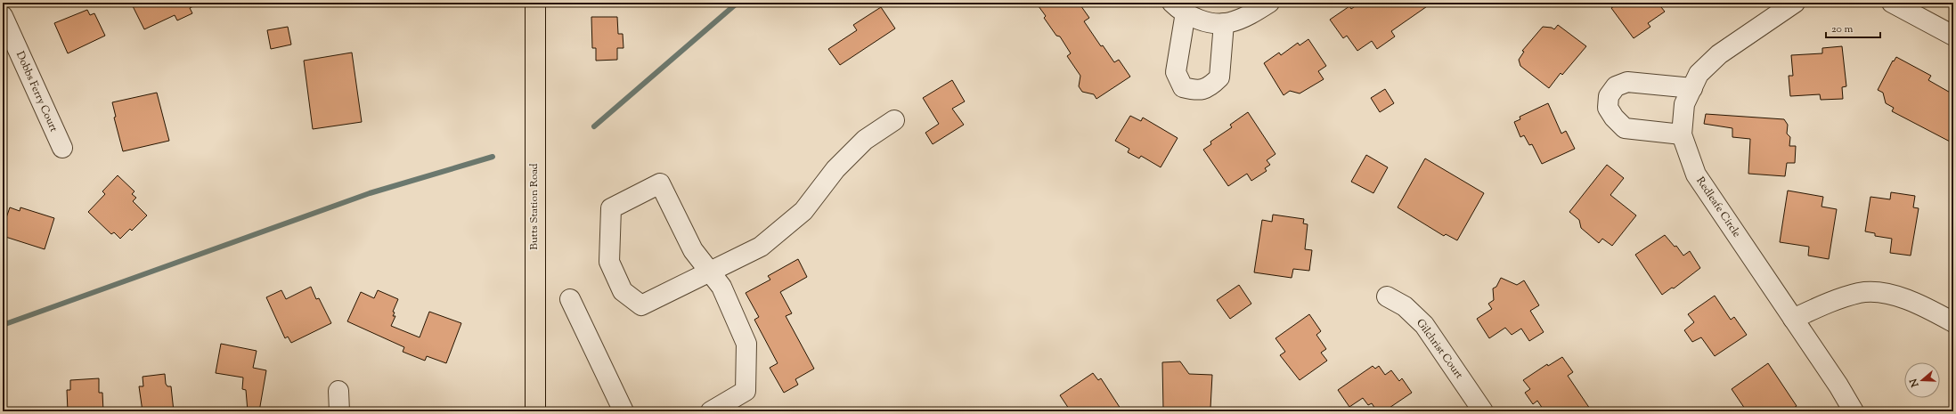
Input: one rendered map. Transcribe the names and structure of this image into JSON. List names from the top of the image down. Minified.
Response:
{"streets":{"main road":["Butts Station Road"],"street":["Dobbs Ferry Court","Redleafe Circle","Gilchrist Court"]},"scale_bar":"20 m","north":"left"}
